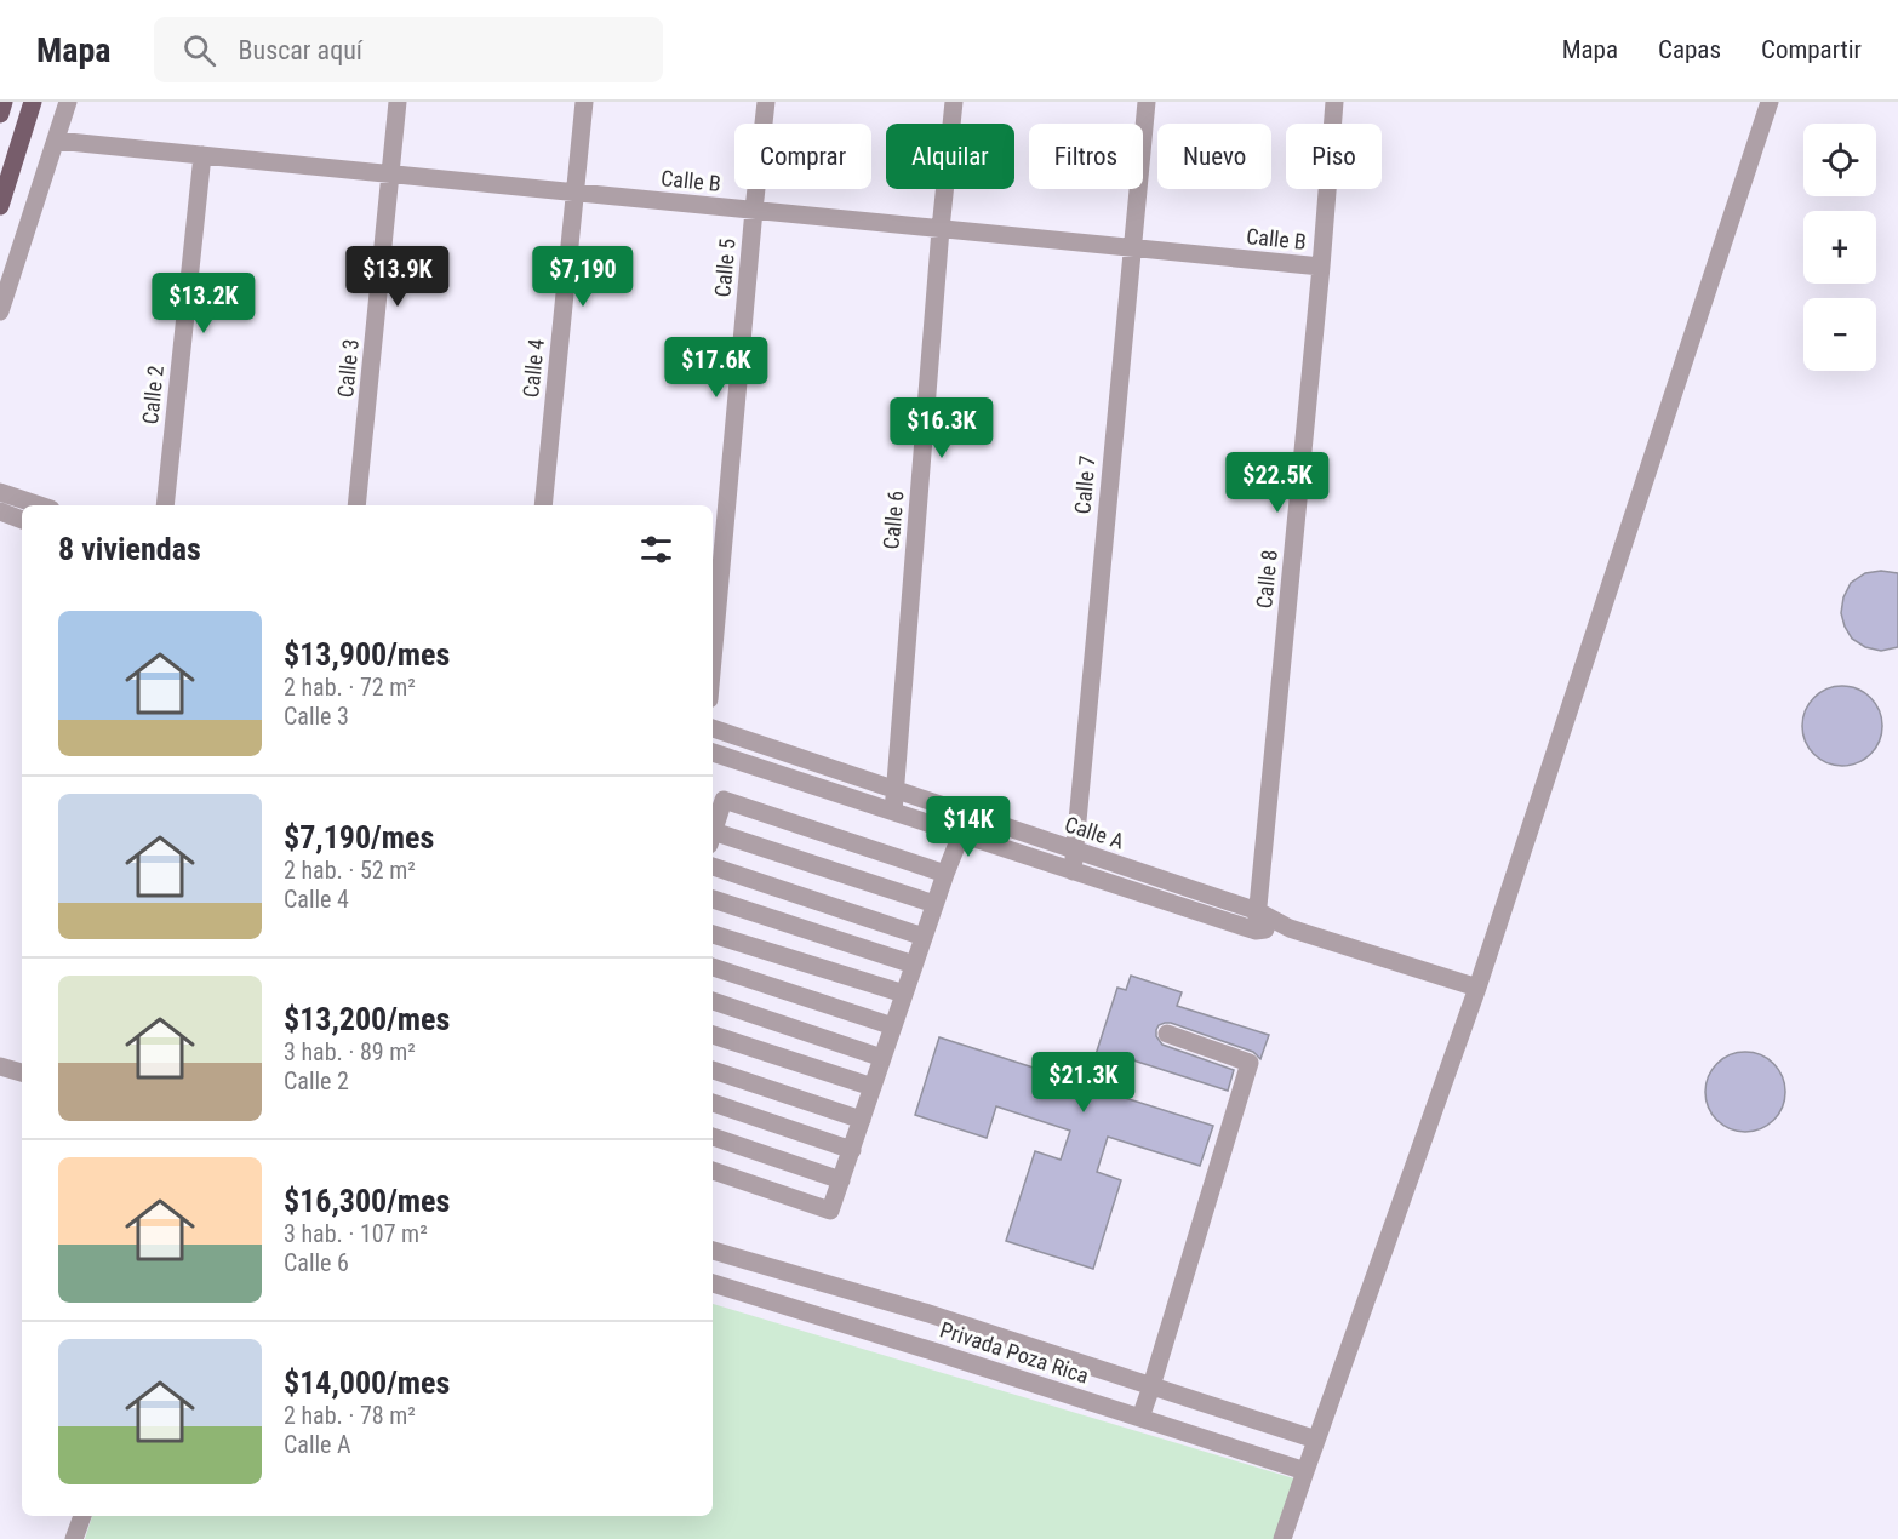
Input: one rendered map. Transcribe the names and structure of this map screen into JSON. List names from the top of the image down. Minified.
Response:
{"streets":{"street":["Calle B","Calle 5","Calle 3","Calle 4","Calle 2","Calle 7","Calle 6","Calle 8","Calle A","Privada Poza Rica"]},"crossings":[["Calle B","Calle 5"],["Calle B","Calle 3"],["Calle B","Calle 4"],["Calle B","Calle 2"],["Calle B","Calle 7"],["Calle B","Calle 6"],["Calle B","Calle 8"],["Calle 7","Calle A"],["Calle 6","Calle A"],["Calle 8","Calle A"]],"page":{"header":"Mapa","search":"Buscar aquí","nav":["Mapa","Capas","Compartir"],"map_buttons":["+","−"],"chip":["Comprar","Alquilar","Filtros","Nuevo","Piso"],"price":["$13.9K","$7,190","$13.2K","$17.6K","$16.3K","$22.5K","$14K","$21.3K"],"heading":"8 viviendas","list":[{"name":"$13,900/mes","note":"2 hab. · 72 m² · Calle 3"},{"name":"$7,190/mes","note":"2 hab. · 52 m² · Calle 4"},{"name":"$13,200/mes","note":"3 hab. · 89 m² · Calle 2"},{"name":"$16,300/mes","note":"3 hab. · 107 m² · Calle 6"},{"name":"$14,000/mes","note":"2 hab. · 78 m² · Calle A"}]}}
